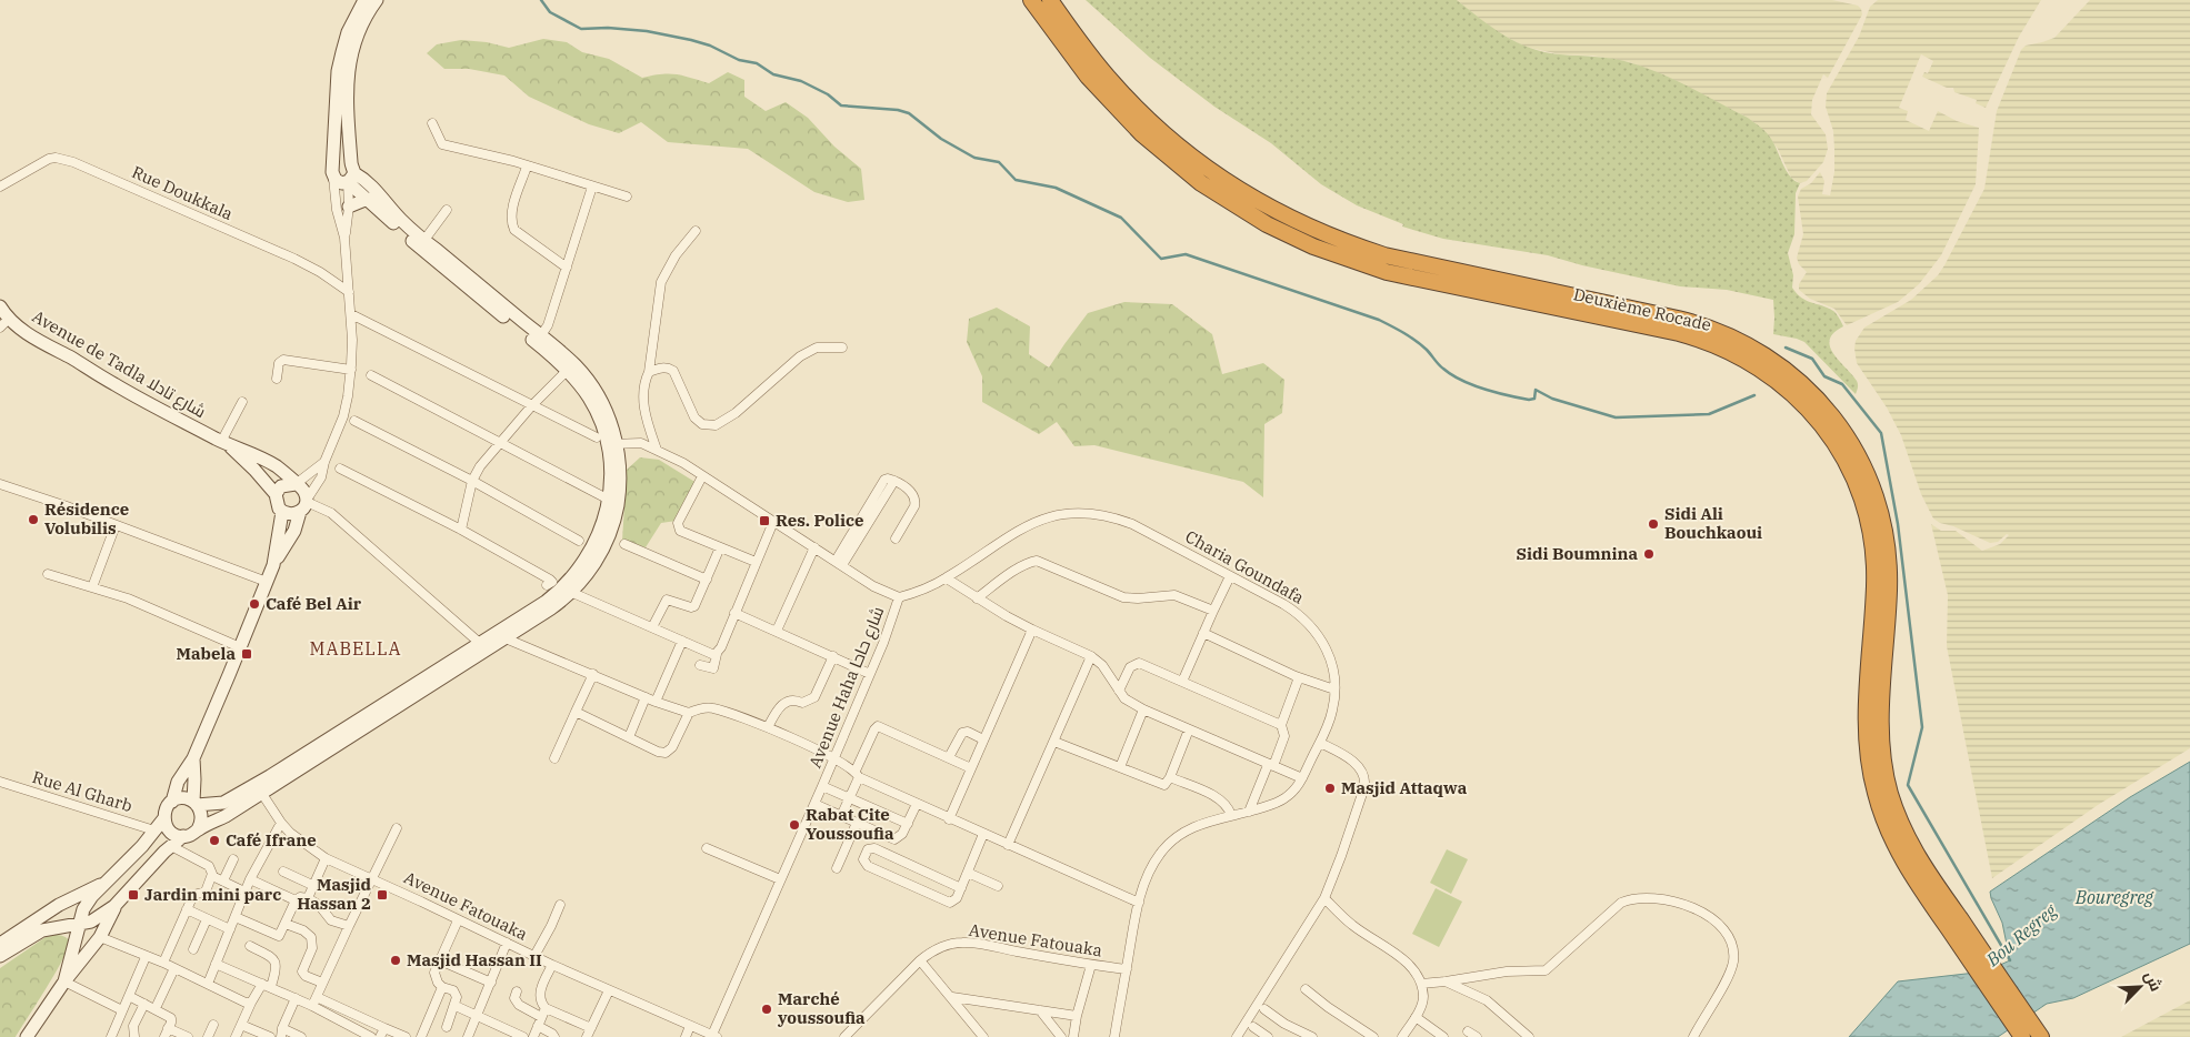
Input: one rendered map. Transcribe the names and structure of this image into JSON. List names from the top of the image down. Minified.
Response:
{"streets":{"highway":["Deuxième Rocade"],"street":["Rue Doukkala","Avenue de Tadla شارع تادلا","Charia Goundafa","Avenue Haha شارع حاحا","Rue Al Gharb","Avenue Fatouaka"]},"crossings":[["Charia Goundafa","Avenue Haha شارع حاحا"],["Charia Goundafa","Avenue Fatouaka"],["Avenue Haha شارع حاحا","Avenue Fatouaka"]],"districts":["MABELLA"],"water":["Bouregreg","Bou Regreg"],"places":{"other":["Résidence Volubilis","Sidi Ali Bouchkaoui","Sidi Boumnina","Café Bel Air","Masjid Attaqwa","Rabat Cite Youssoufia","Café Ifrane","Masjid Hassan II","Marché youssoufia"],"transit":["Res. Police","Mabela","Jardin mini parc","Masjid Hassan 2"]},"north":"top right"}
